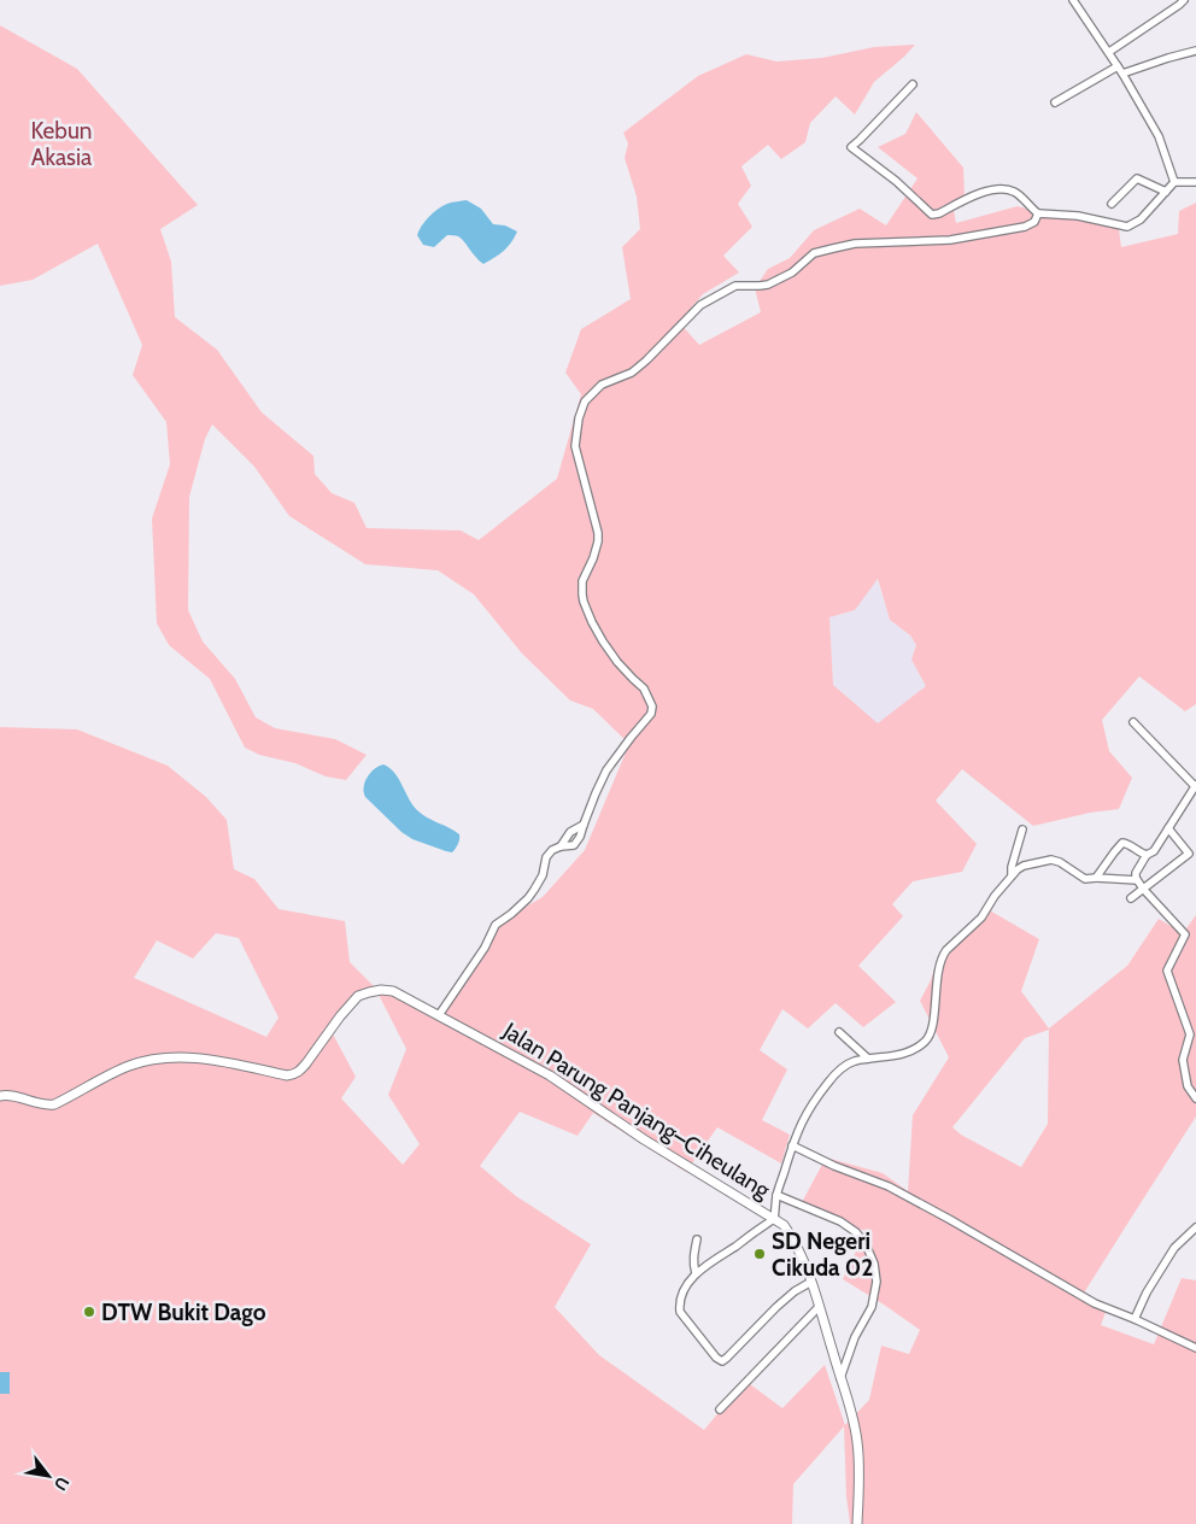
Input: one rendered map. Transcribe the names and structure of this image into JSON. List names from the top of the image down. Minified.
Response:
{"streets":{"street":["Jalan Parung Panjang–Ciheulang"]},"parks":["Kebun Akasia"],"places":["SD Negeri Cikuda 02","DTW Bukit Dago"],"north":"bottom right"}
